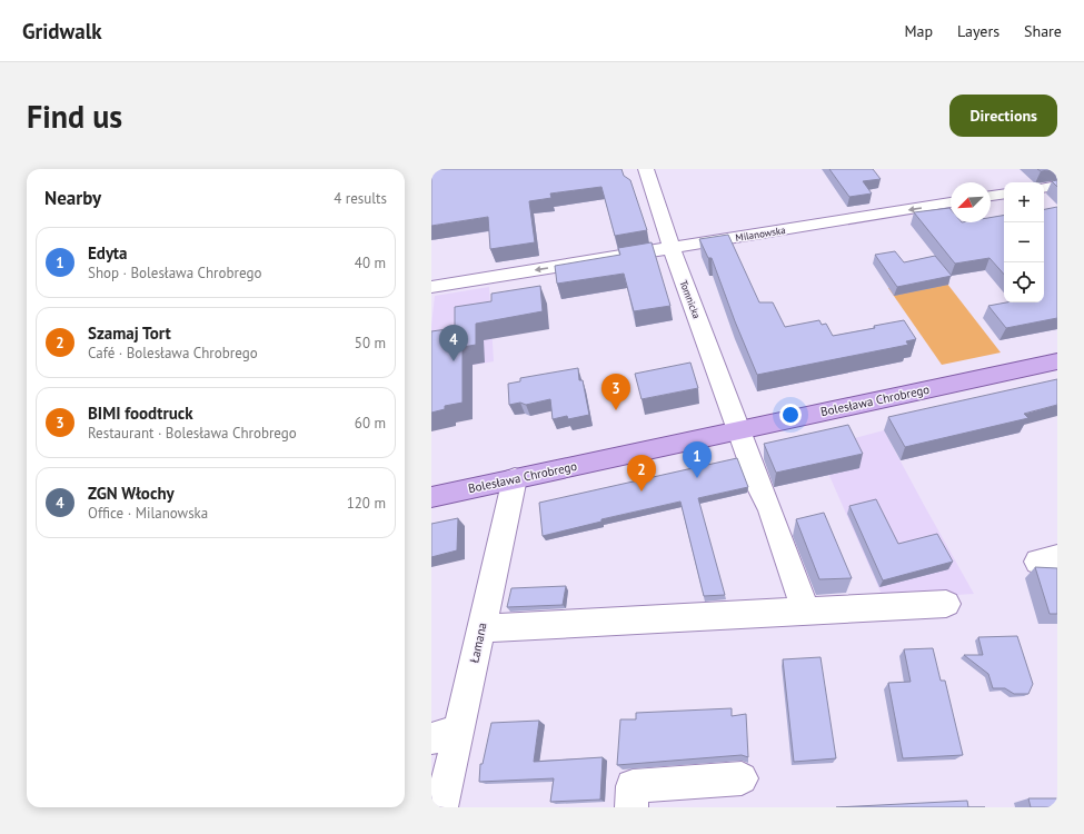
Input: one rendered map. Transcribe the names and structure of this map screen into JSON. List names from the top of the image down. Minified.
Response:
{"streets":{"main road":["Bolesława Chrobrego"],"street":["Milanowska","Tomnicka","Łamana"]},"crossings":[["Milanowska","Tomnicka"],["Tomnicka","Bolesława Chrobrego"],["Bolesława Chrobrego","Łamana"]],"one_way":["Milanowska"],"north":"bottom left","page":{"header":"Gridwalk","nav":["Map","Layers","Share"],"buttons":"Directions","title":"Find us","heading":["Nearby","4 results"],"map_buttons":["+","−"],"list":[{"mark":"1","name":"Edyta","note":"Shop · Bolesława Chrobrego","value":"40 m"},{"mark":"2","name":"Szamaj Tort","note":"Café · Bolesława Chrobrego","value":"50 m"},{"mark":"3","name":"BIMI foodtruck","note":"Restaurant · Bolesława Chrobrego","value":"60 m"},{"mark":"4","name":"ZGN Włochy","note":"Office · Milanowska","value":"120 m"}],"pins":["4","3","1","2"]}}
